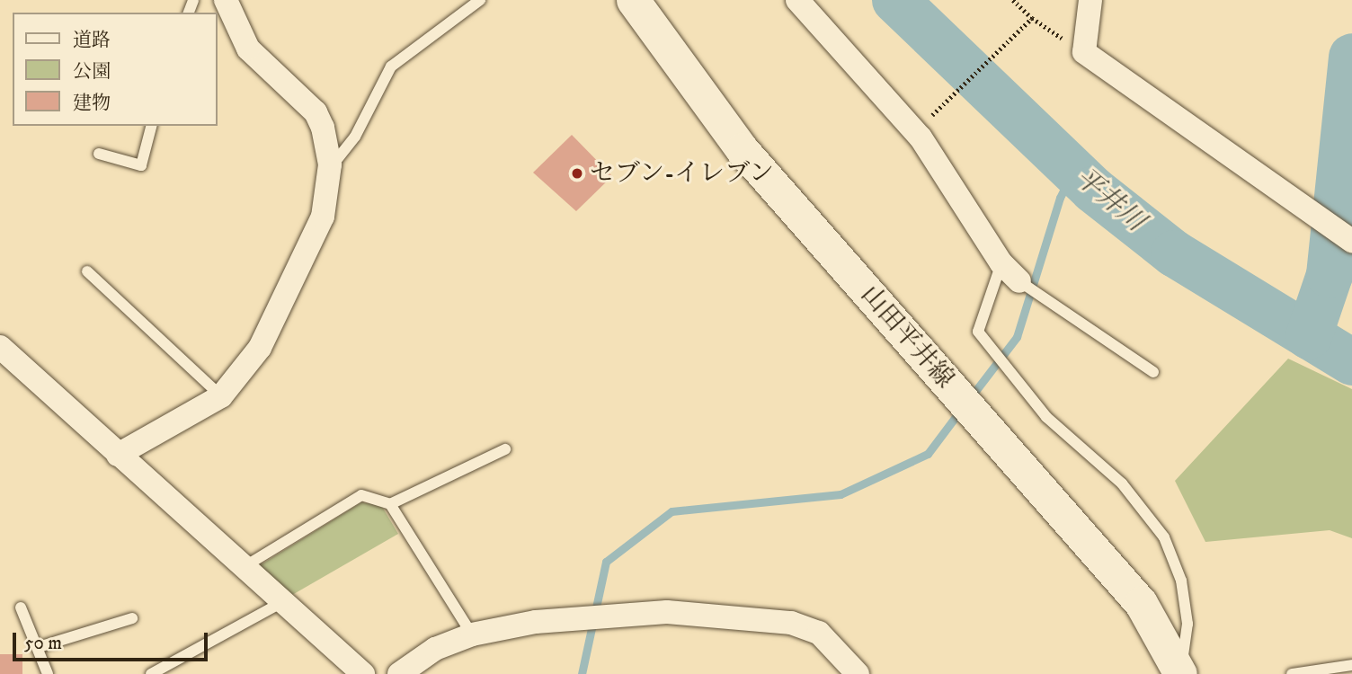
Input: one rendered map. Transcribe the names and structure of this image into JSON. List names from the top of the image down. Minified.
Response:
{"streets":{"main road":["山田平井線"]},"water":["平井川"],"places":["セブン-イレブン"],"legend":["道路","公園","建物"],"scale_bar":"50 m"}
